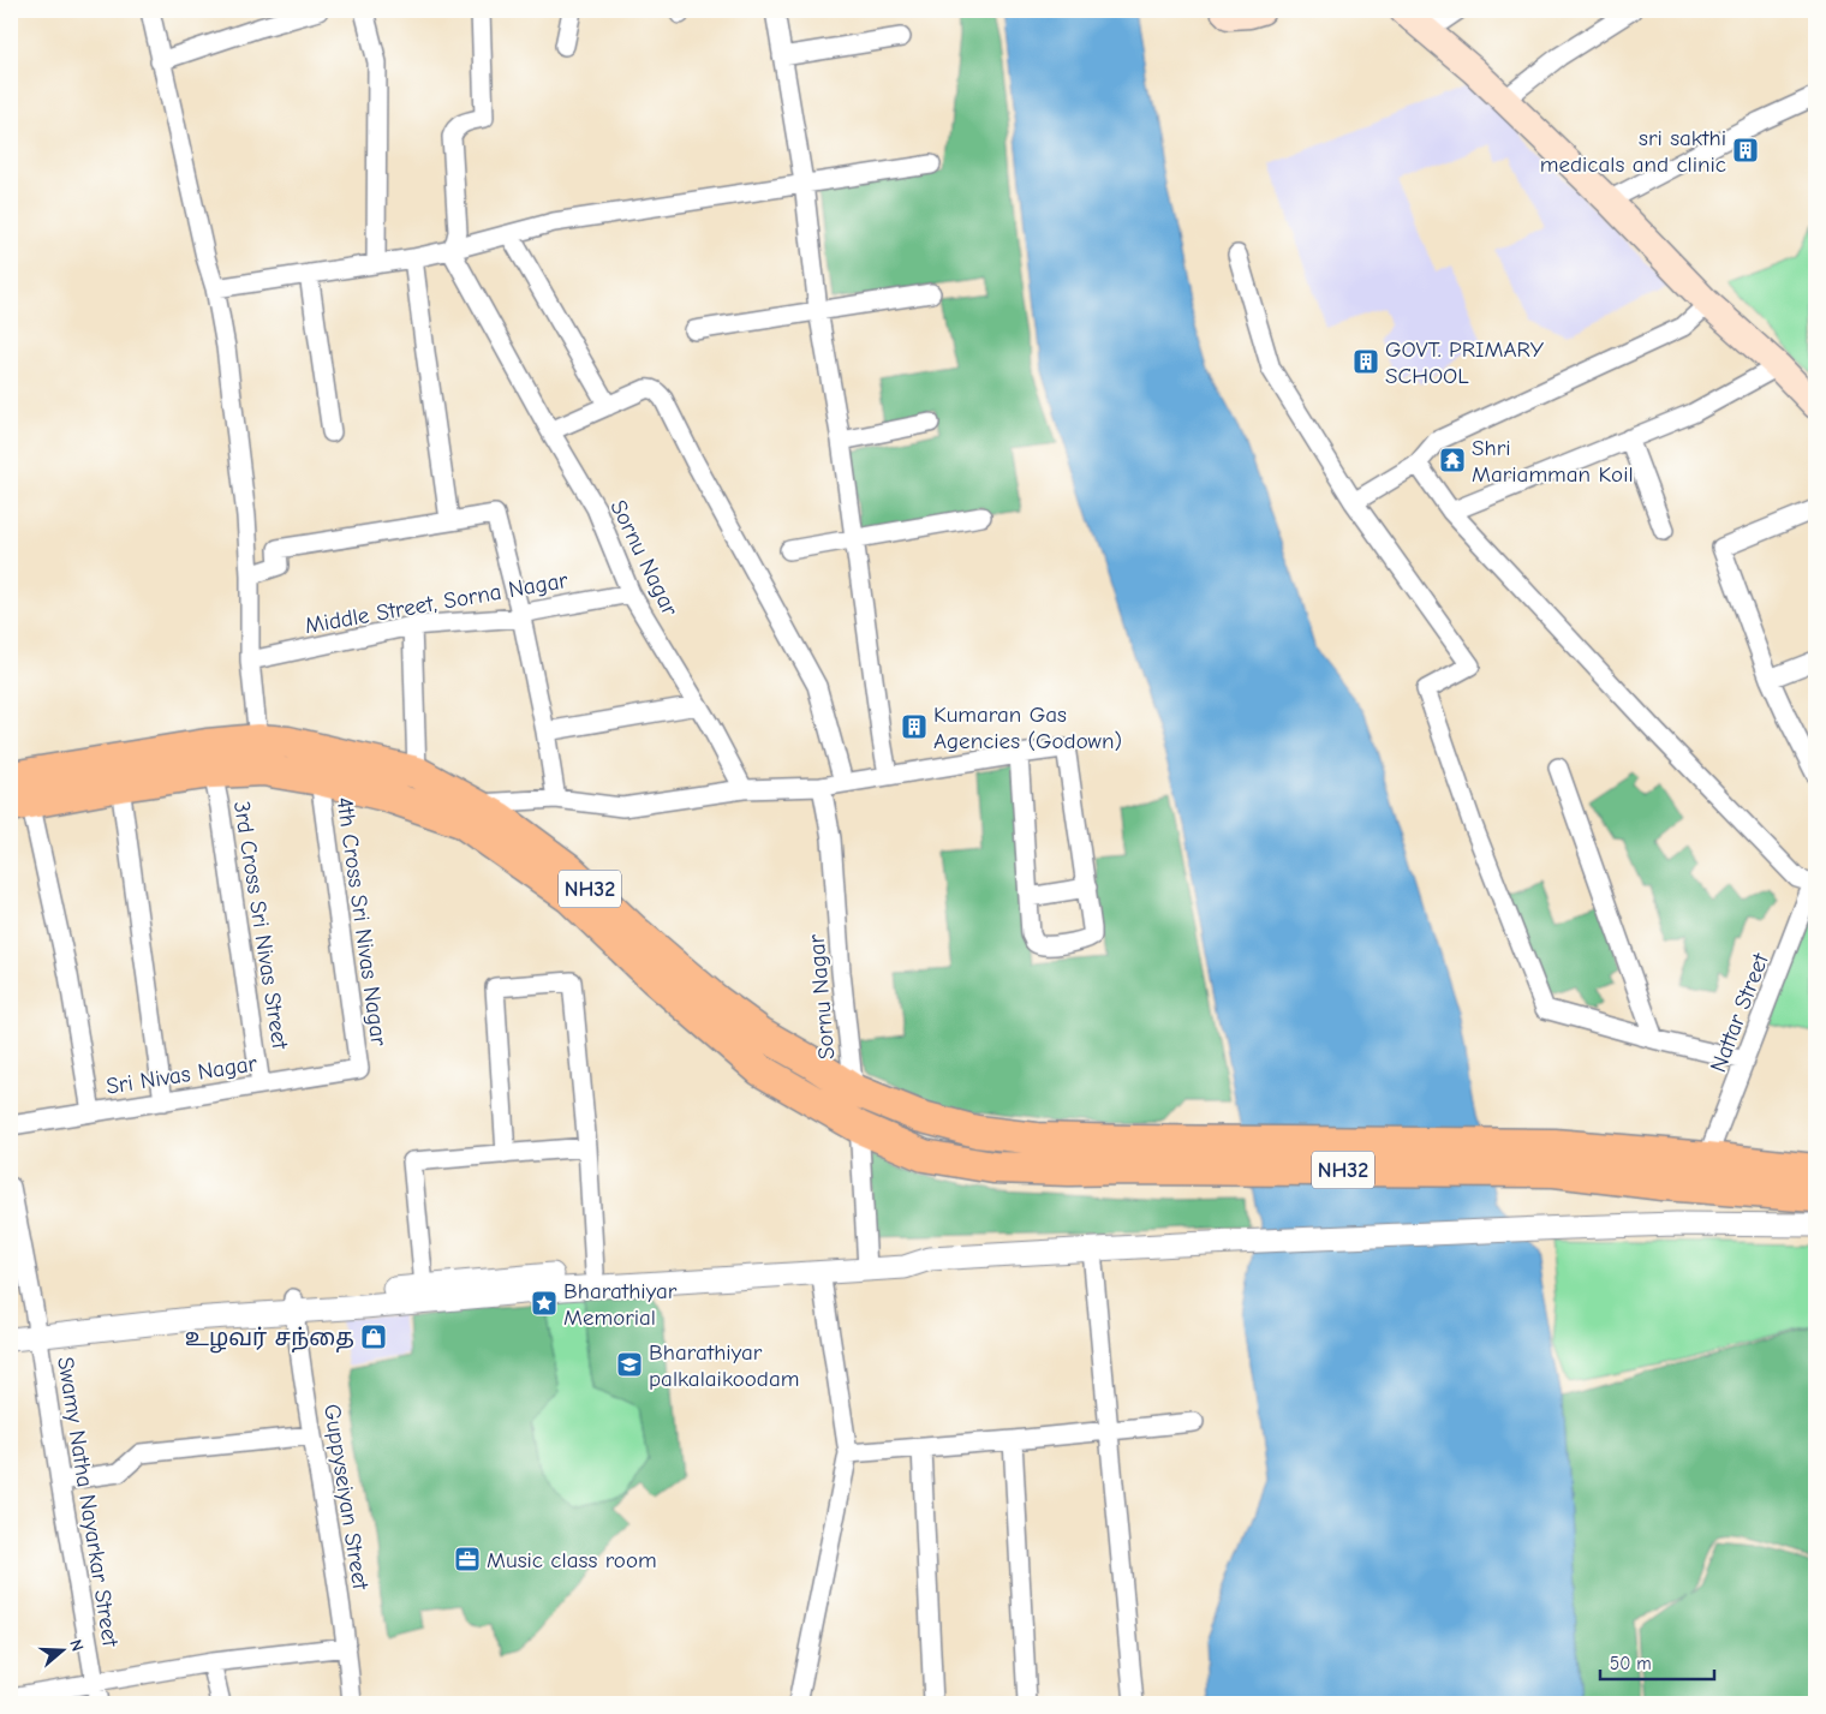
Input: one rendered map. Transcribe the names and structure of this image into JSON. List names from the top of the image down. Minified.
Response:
{"streets":{"highway":["NH32"],"street":["Sornu Nagar","Middle Street, Sorna Nagar","4th Cross Sri Nivas Nagar","3rd Cross Sri Nivas Street","Nattar Street","Sri Nivas Nagar","Guppyseiyan Street","Swamy Natha Nayarkar Street"]},"crossings":[["Sornu Nagar","Middle Street, Sorna Nagar"],["Sornu Nagar","NH32"],["NH32","4th Cross Sri Nivas Nagar"],["NH32","3rd Cross Sri Nivas Street"],["NH32","Nattar Street"],["4th Cross Sri Nivas Nagar","Sri Nivas Nagar"],["3rd Cross Sri Nivas Street","Sri Nivas Nagar"]],"places":{"building":["sri sakthi medicals and clinic","GOVT. PRIMARY SCHOOL","Kumaran Gas Agencies (Godown)"],"temple":["Shri Mariamman Koil"],"place":["Bharathiyar Memorial"],"shop":["உழவர் சந்தை"],"school or university":["Bharathiyar palkalaikoodam"],"office":["Music class room"]},"scale_bar":"50 m","north":"right"}
